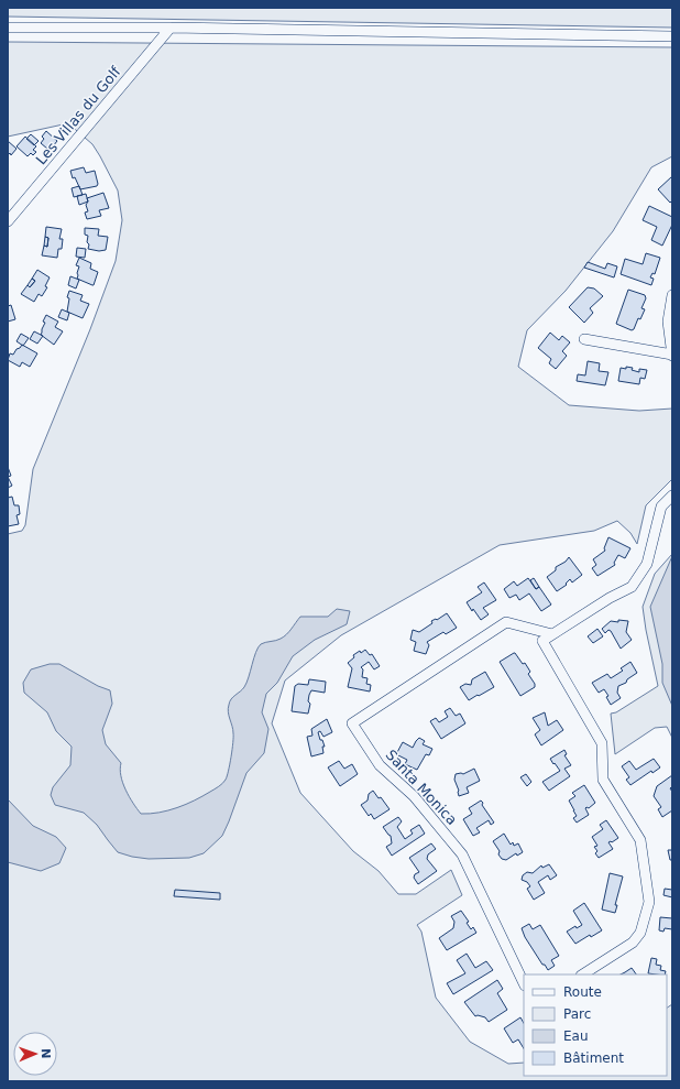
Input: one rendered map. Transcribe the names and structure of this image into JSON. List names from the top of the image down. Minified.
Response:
{"streets":{"street":["Les Villas du Golf","Santa Monica"]},"legend":["Route","Parc","Eau","Bâtiment"],"north":"right"}
